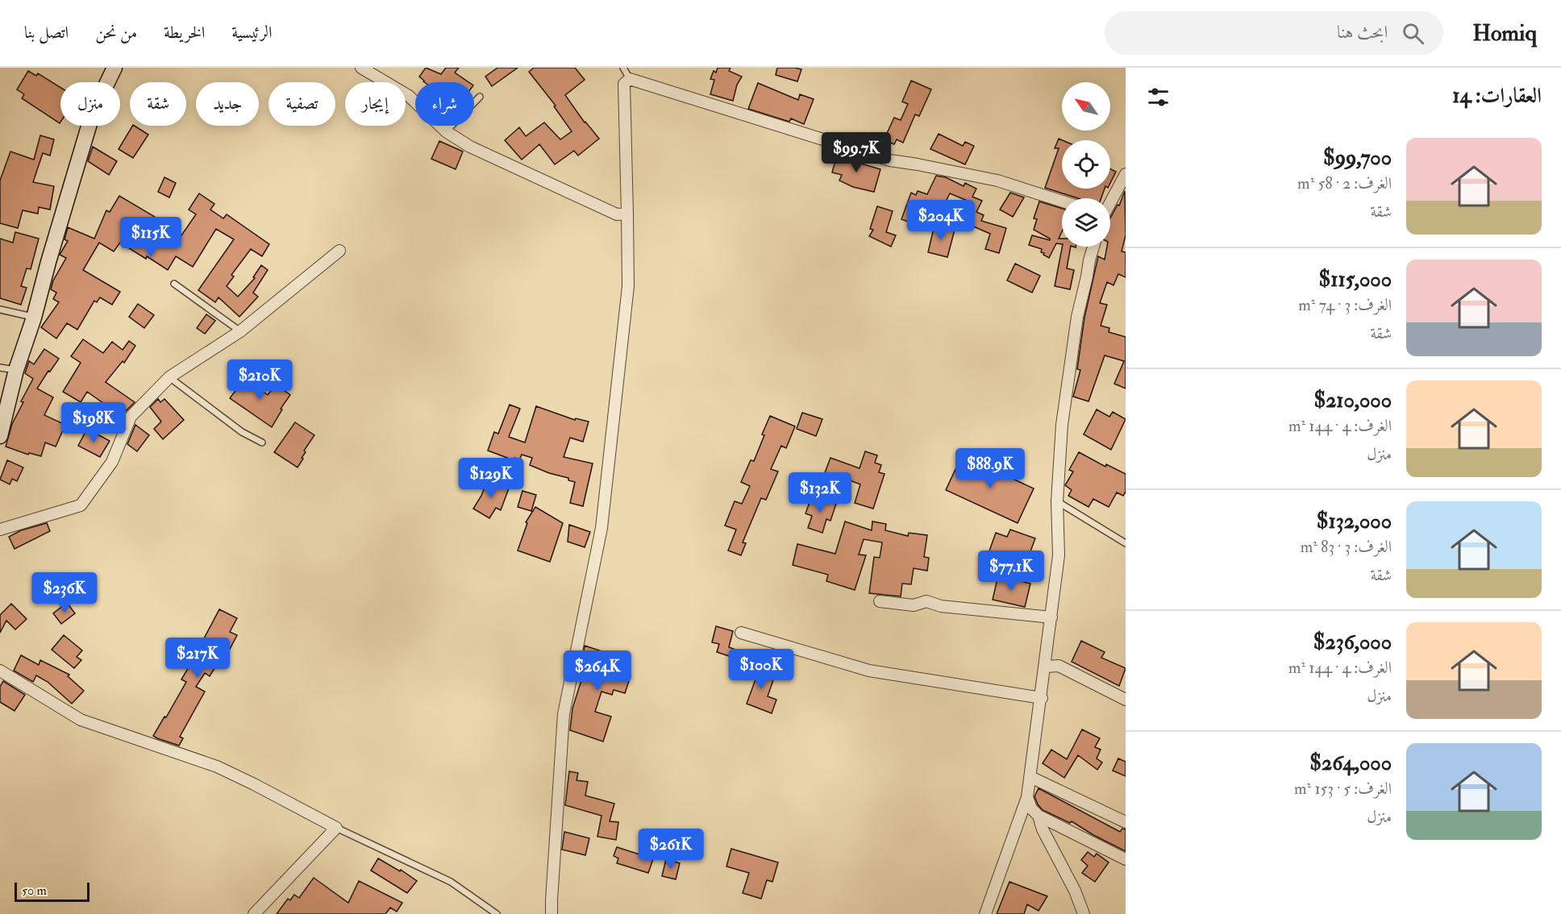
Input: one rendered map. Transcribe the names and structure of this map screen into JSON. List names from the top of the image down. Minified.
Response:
{"scale_bar":"50 m","north":"top left","page":{"header":"Homiq","search":"ابحث هنا","nav":["الرئيسية","الخريطة","من نحن","اتصل بنا"],"heading":"العقارات: 14","chip":["شراء","إيجار","تصفية","جديد","شقة","منزل"],"list":[{"name":"$99,700","note":"الغرف: 2 · 58 m² · شقة"},{"name":"$115,000","note":"الغرف: 3 · 74 m² · شقة"},{"name":"$210,000","note":"الغرف: 4 · 144 m² · منزل"},{"name":"$132,000","note":"الغرف: 3 · 83 m² · شقة"},{"name":"$236,000","note":"الغرف: 4 · 144 m² · منزل"},{"name":"$264,000","note":"الغرف: 5 · 153 m² · منزل"}],"price":["$99.7K","$204K","$115K","$210K","$198K","$88.9K","$129K","$132K","$77.1K","$236K","$217K","$100K","$264K","$261K"],"scale":"50 m"}}
